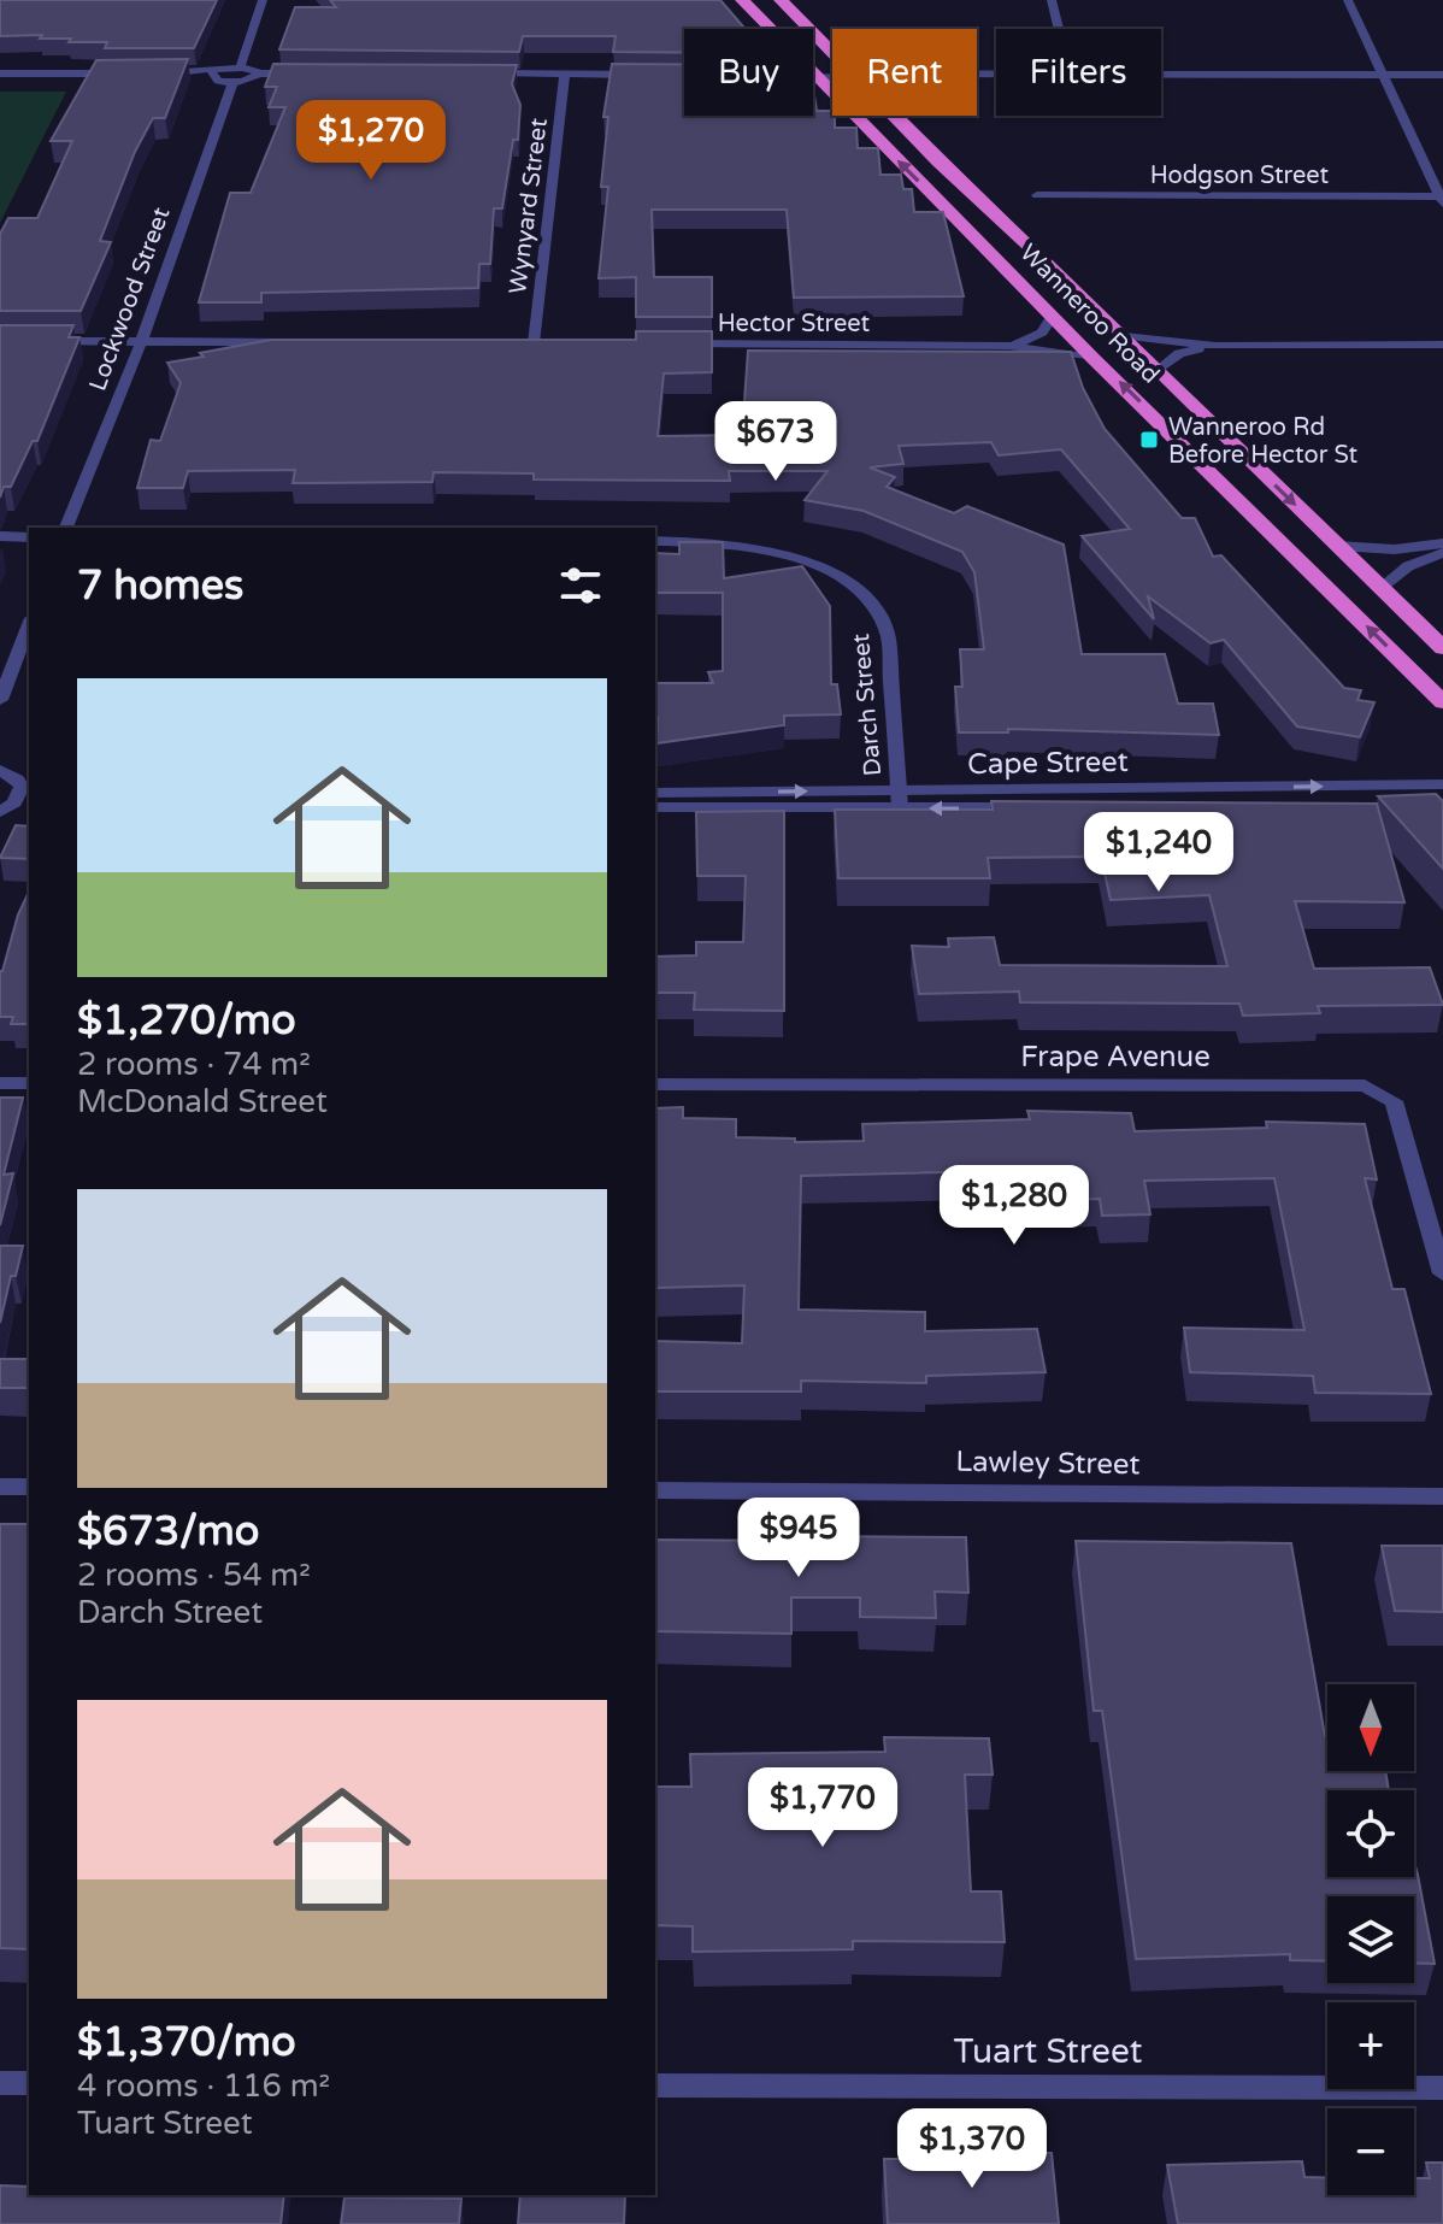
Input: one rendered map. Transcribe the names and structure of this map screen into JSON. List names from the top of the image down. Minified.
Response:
{"streets":{"highway":["Wanneroo Road"],"street":["Hodgson Street","Wynyard Street","Lockwood Street","Hector Street","Darch Street","Cape Street","Frape Avenue","Lawley Street","Tuart Street"]},"crossings":[["Wanneroo Road","Hector Street"],["Darch Street","Cape Street"]],"places":{"transit":["Wanneroo Rd Before Hector St"]},"north":"bottom","page":{"chip":["Buy","Rent","Filters"],"price":["$1,270","$673","$1,240","$1,280","$945","$1,770","$1,370"],"heading":"7 homes","list":[{"name":"$1,270/mo","note":"2 rooms · 74 m² · McDonald Street"},{"name":"$673/mo","note":"2 rooms · 54 m² · Darch Street"},{"name":"$1,370/mo","note":"4 rooms · 116 m² · Tuart Street"}],"map_buttons":["+","−"]}}
